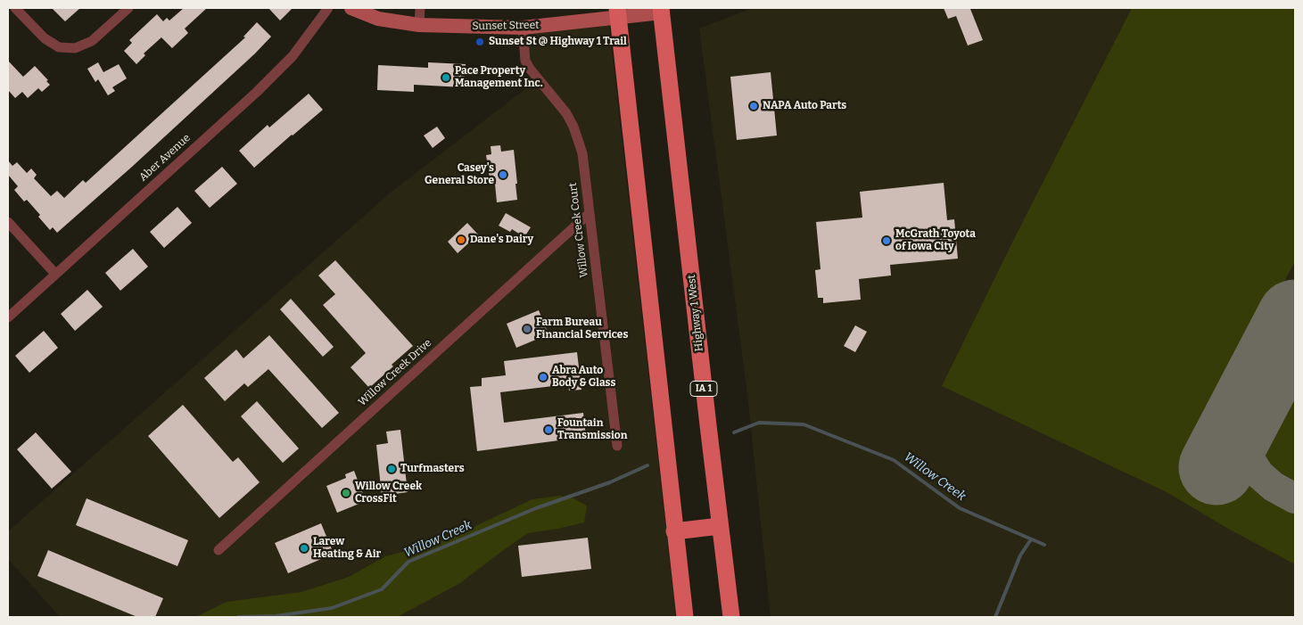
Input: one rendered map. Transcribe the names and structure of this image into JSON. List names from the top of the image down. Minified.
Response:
{"streets":{"main road":["Highway 1 West","IA 1"],"street":["Sunset Street","Aber Avenue","Willow Creek Court","Willow Creek Drive"]},"crossings":[["Sunset Street","Willow Creek Court"],["Sunset Street","Highway 1 West"],["Willow Creek Court","Willow Creek Drive"]],"water":["Willow Creek"],"places":["Sunset St @ Highway 1 Trail","Pace Property Management Inc.","NAPA Auto Parts","Casey's General Store","Dane's Dairy","McGrath Toyota of Iowa City","Farm Bureau Financial Services","Abra Auto Body & Glass","Fountain Transmission","Turfmasters","Willow Creek CrossFit","Larew Heating & Air"]}
